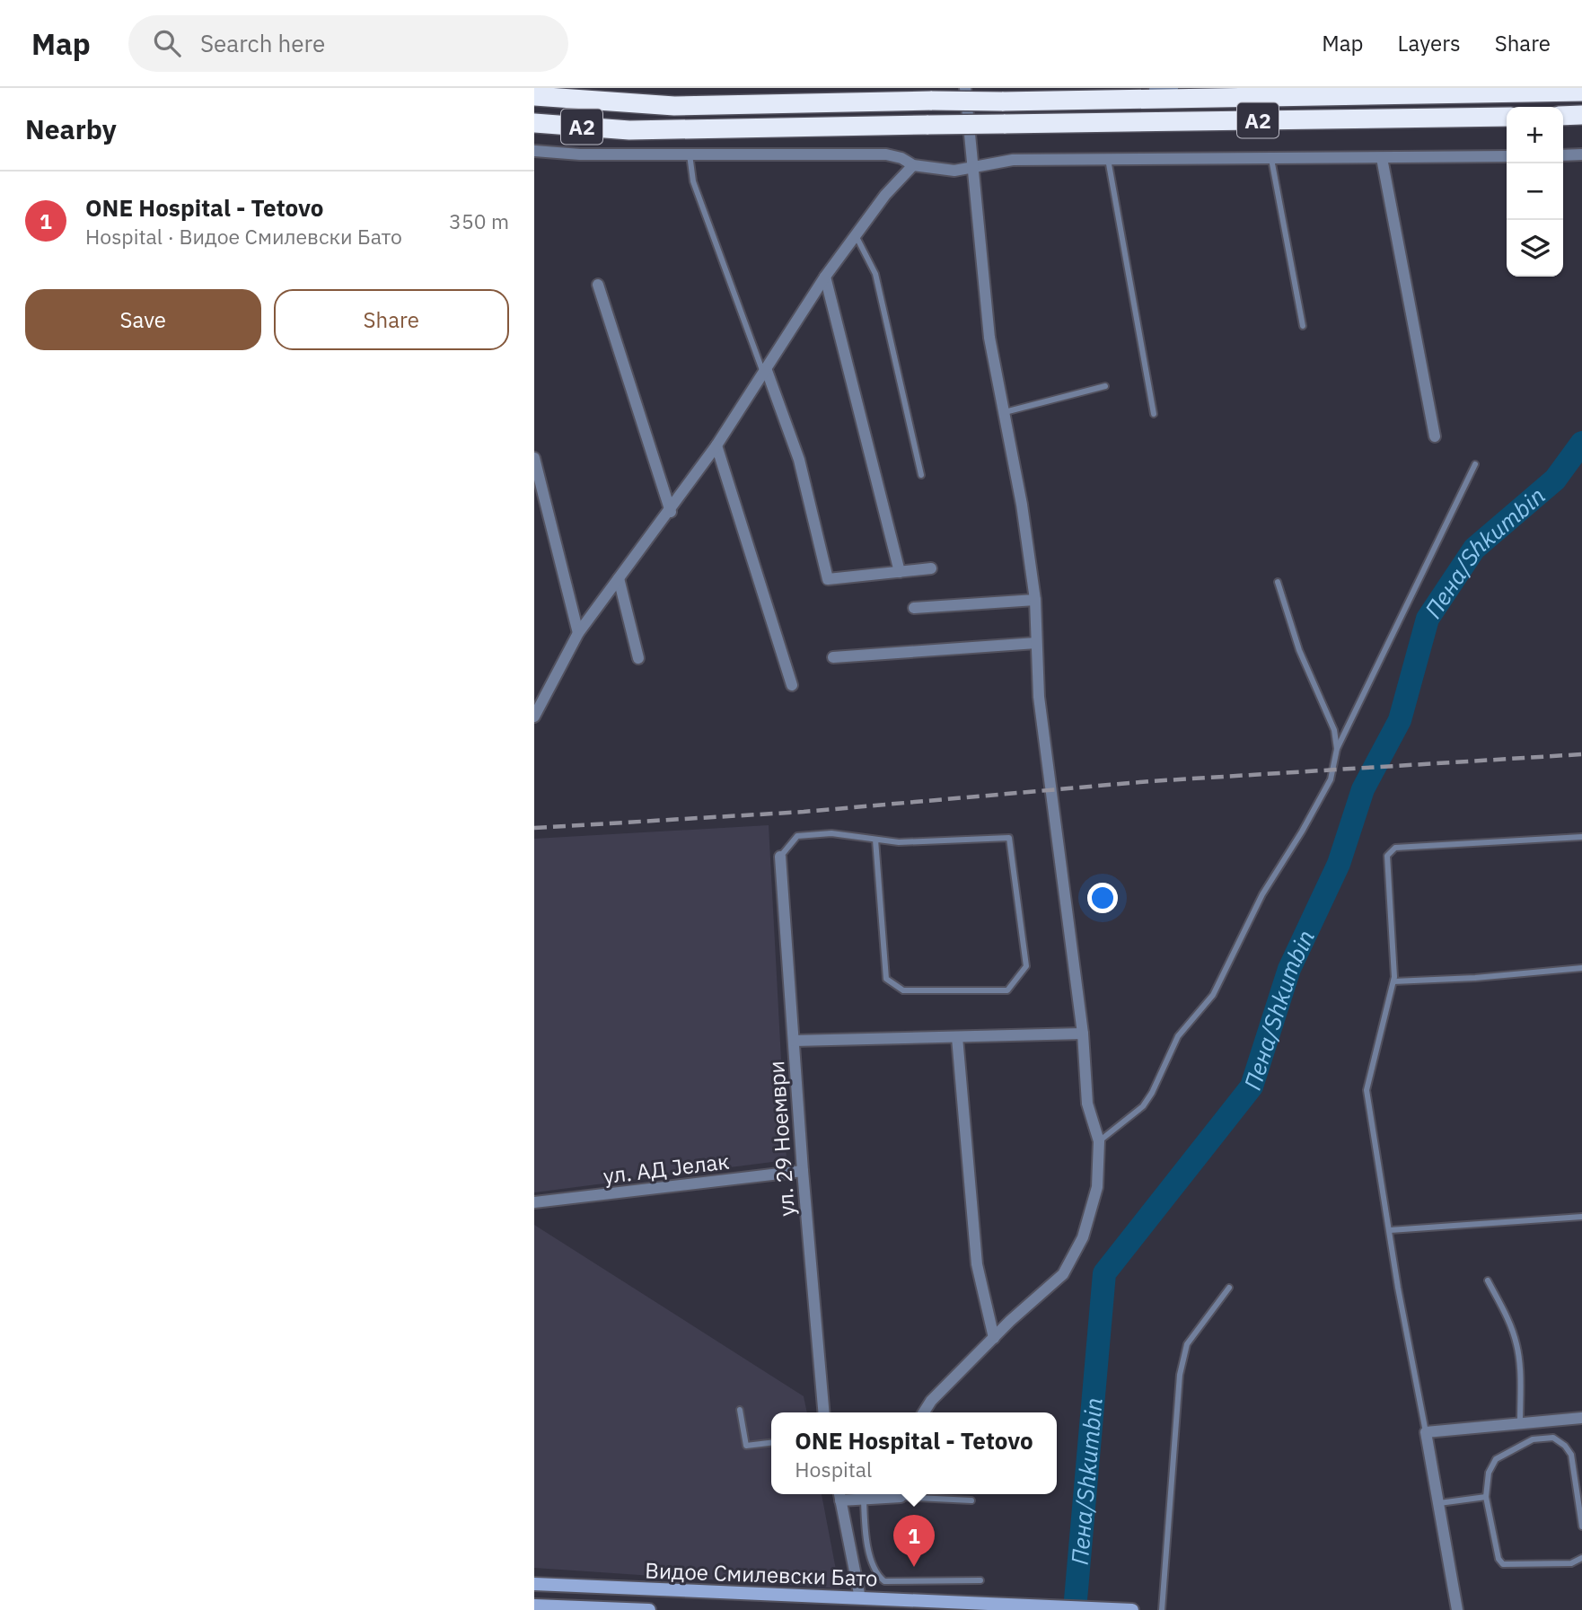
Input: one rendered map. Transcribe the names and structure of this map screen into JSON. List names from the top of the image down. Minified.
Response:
{"streets":{"highway":["A2"],"street":["ул. 29 Ноември","ул. АД Јелак","Видое Смилевски Бато"]},"crossings":[["ул. 29 Ноември","ул. АД Јелак"]],"water":["Пена/Shkumbin"],"page":{"header":"Map","search":"Search here","nav":["Map","Layers","Share"],"heading":"Nearby","map_buttons":["+","−"],"list":[{"mark":"1","name":"ONE Hospital - Tetovo","note":"Hospital · Видое Смилевски Бато","value":"350 m"}],"buttons":["Save","Share"],"popup":["ONE Hospital - Tetovo","Hospital"],"pins":"1"}}
